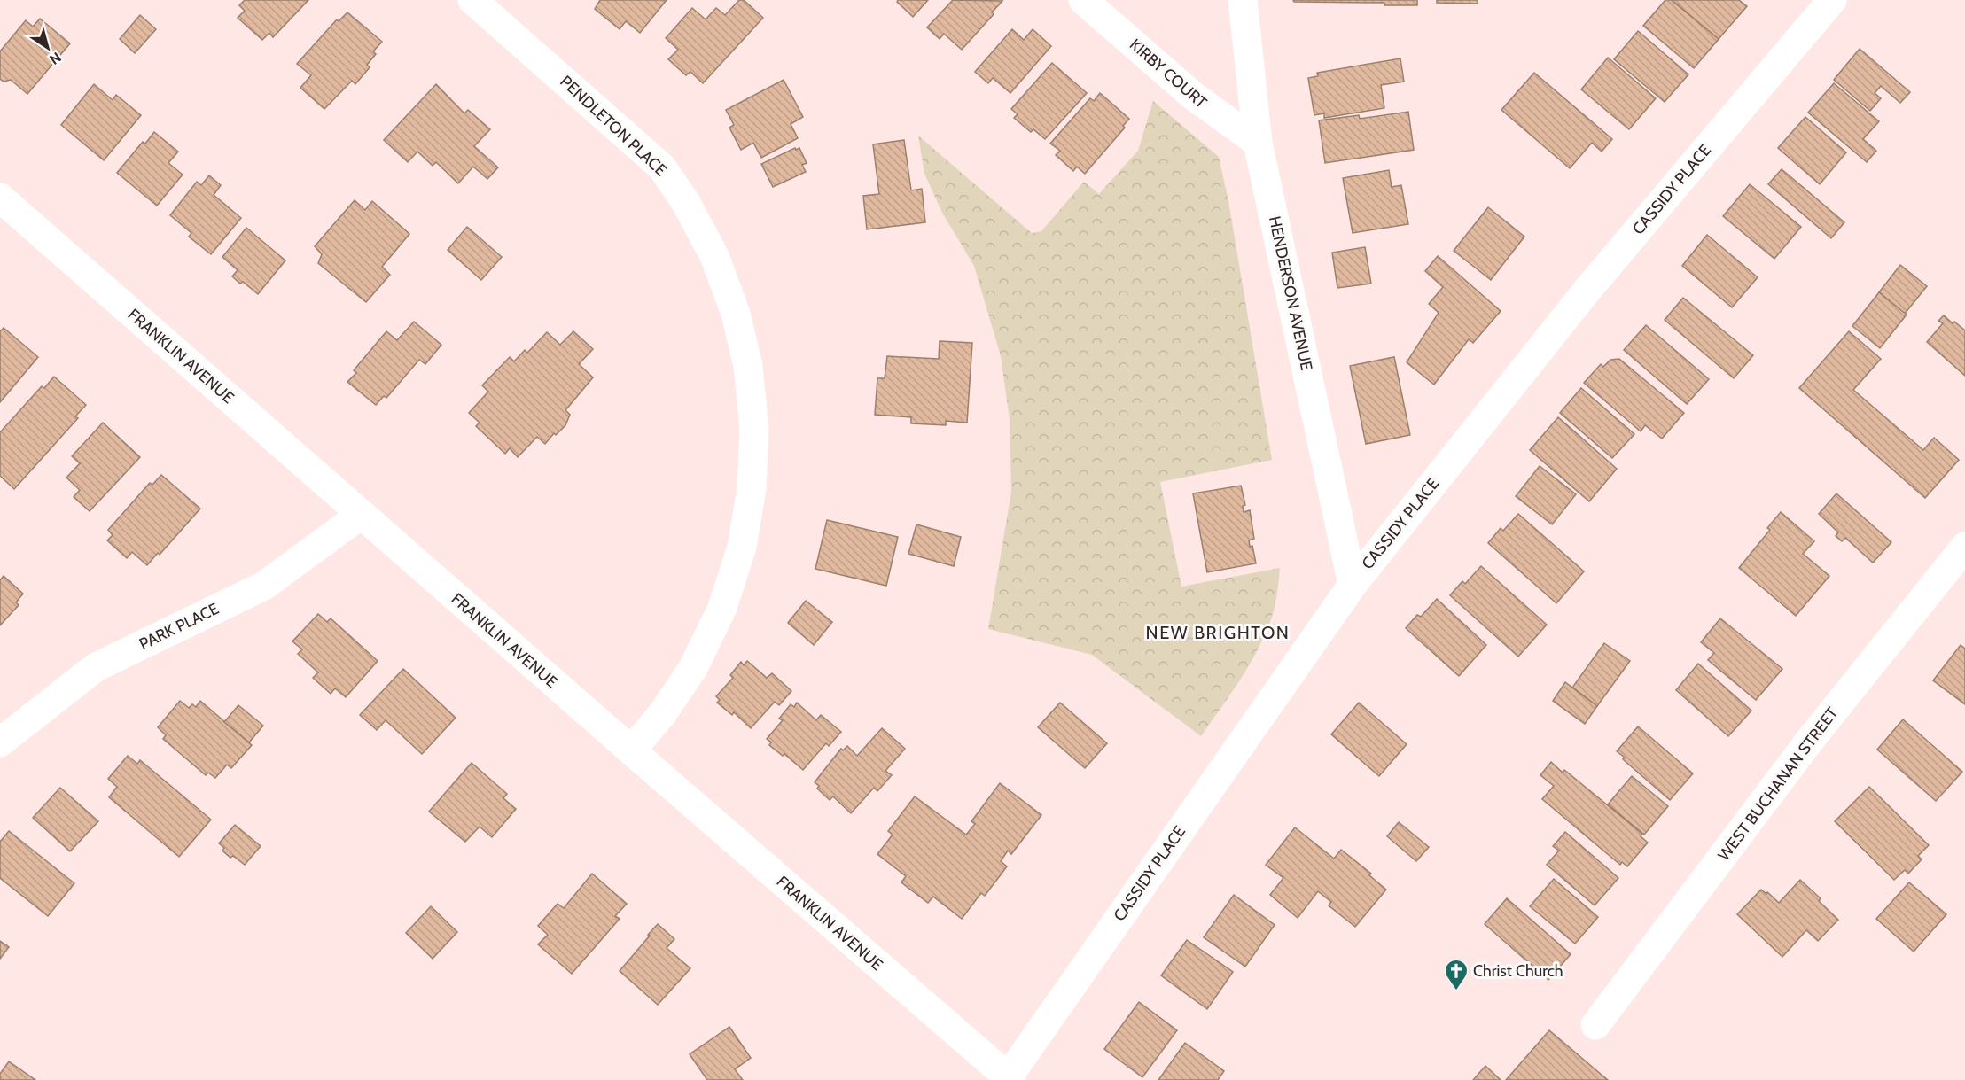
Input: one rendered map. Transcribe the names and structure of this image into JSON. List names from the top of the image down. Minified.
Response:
{"streets":{"street":["KIRBY COURT","PENDLETON PLACE","CASSIDY PLACE","HENDERSON AVENUE","FRANKLIN AVENUE","PARK PLACE","WEST BUCHANAN STREET"]},"crossings":[["KIRBY COURT","HENDERSON AVENUE"],["PENDLETON PLACE","FRANKLIN AVENUE"],["CASSIDY PLACE","HENDERSON AVENUE"],["CASSIDY PLACE","FRANKLIN AVENUE"],["FRANKLIN AVENUE","PARK PLACE"]],"districts":["NEW BRIGHTON"],"places":{"church":["Christ Church"]},"north":"bottom right"}
